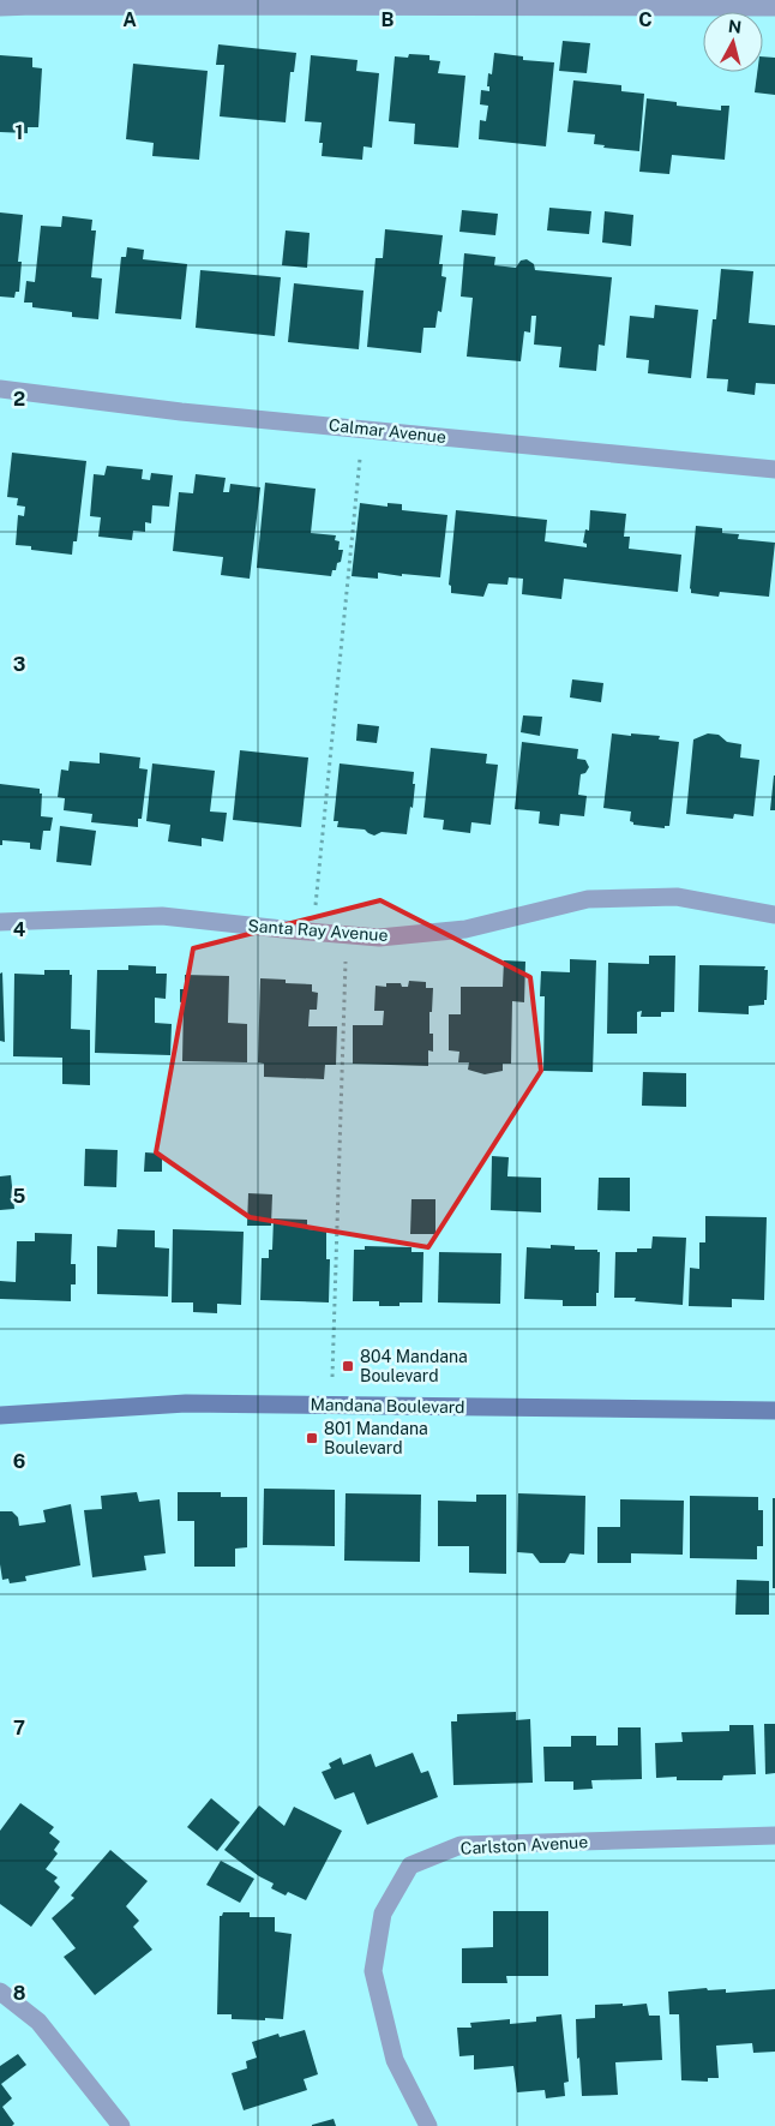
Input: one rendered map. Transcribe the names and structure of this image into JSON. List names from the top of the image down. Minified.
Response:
{"streets":{"street":["Calmar Avenue","Santa Ray Avenue","Mandana Boulevard","Carlston Avenue"]},"places":{"transit":["804 Mandana Boulevard","801 Mandana Boulevard"]},"north":"top","grid":{"columns":["A","B","C"],"rows":["1","2","3","4","5","6","7","8"]}}
